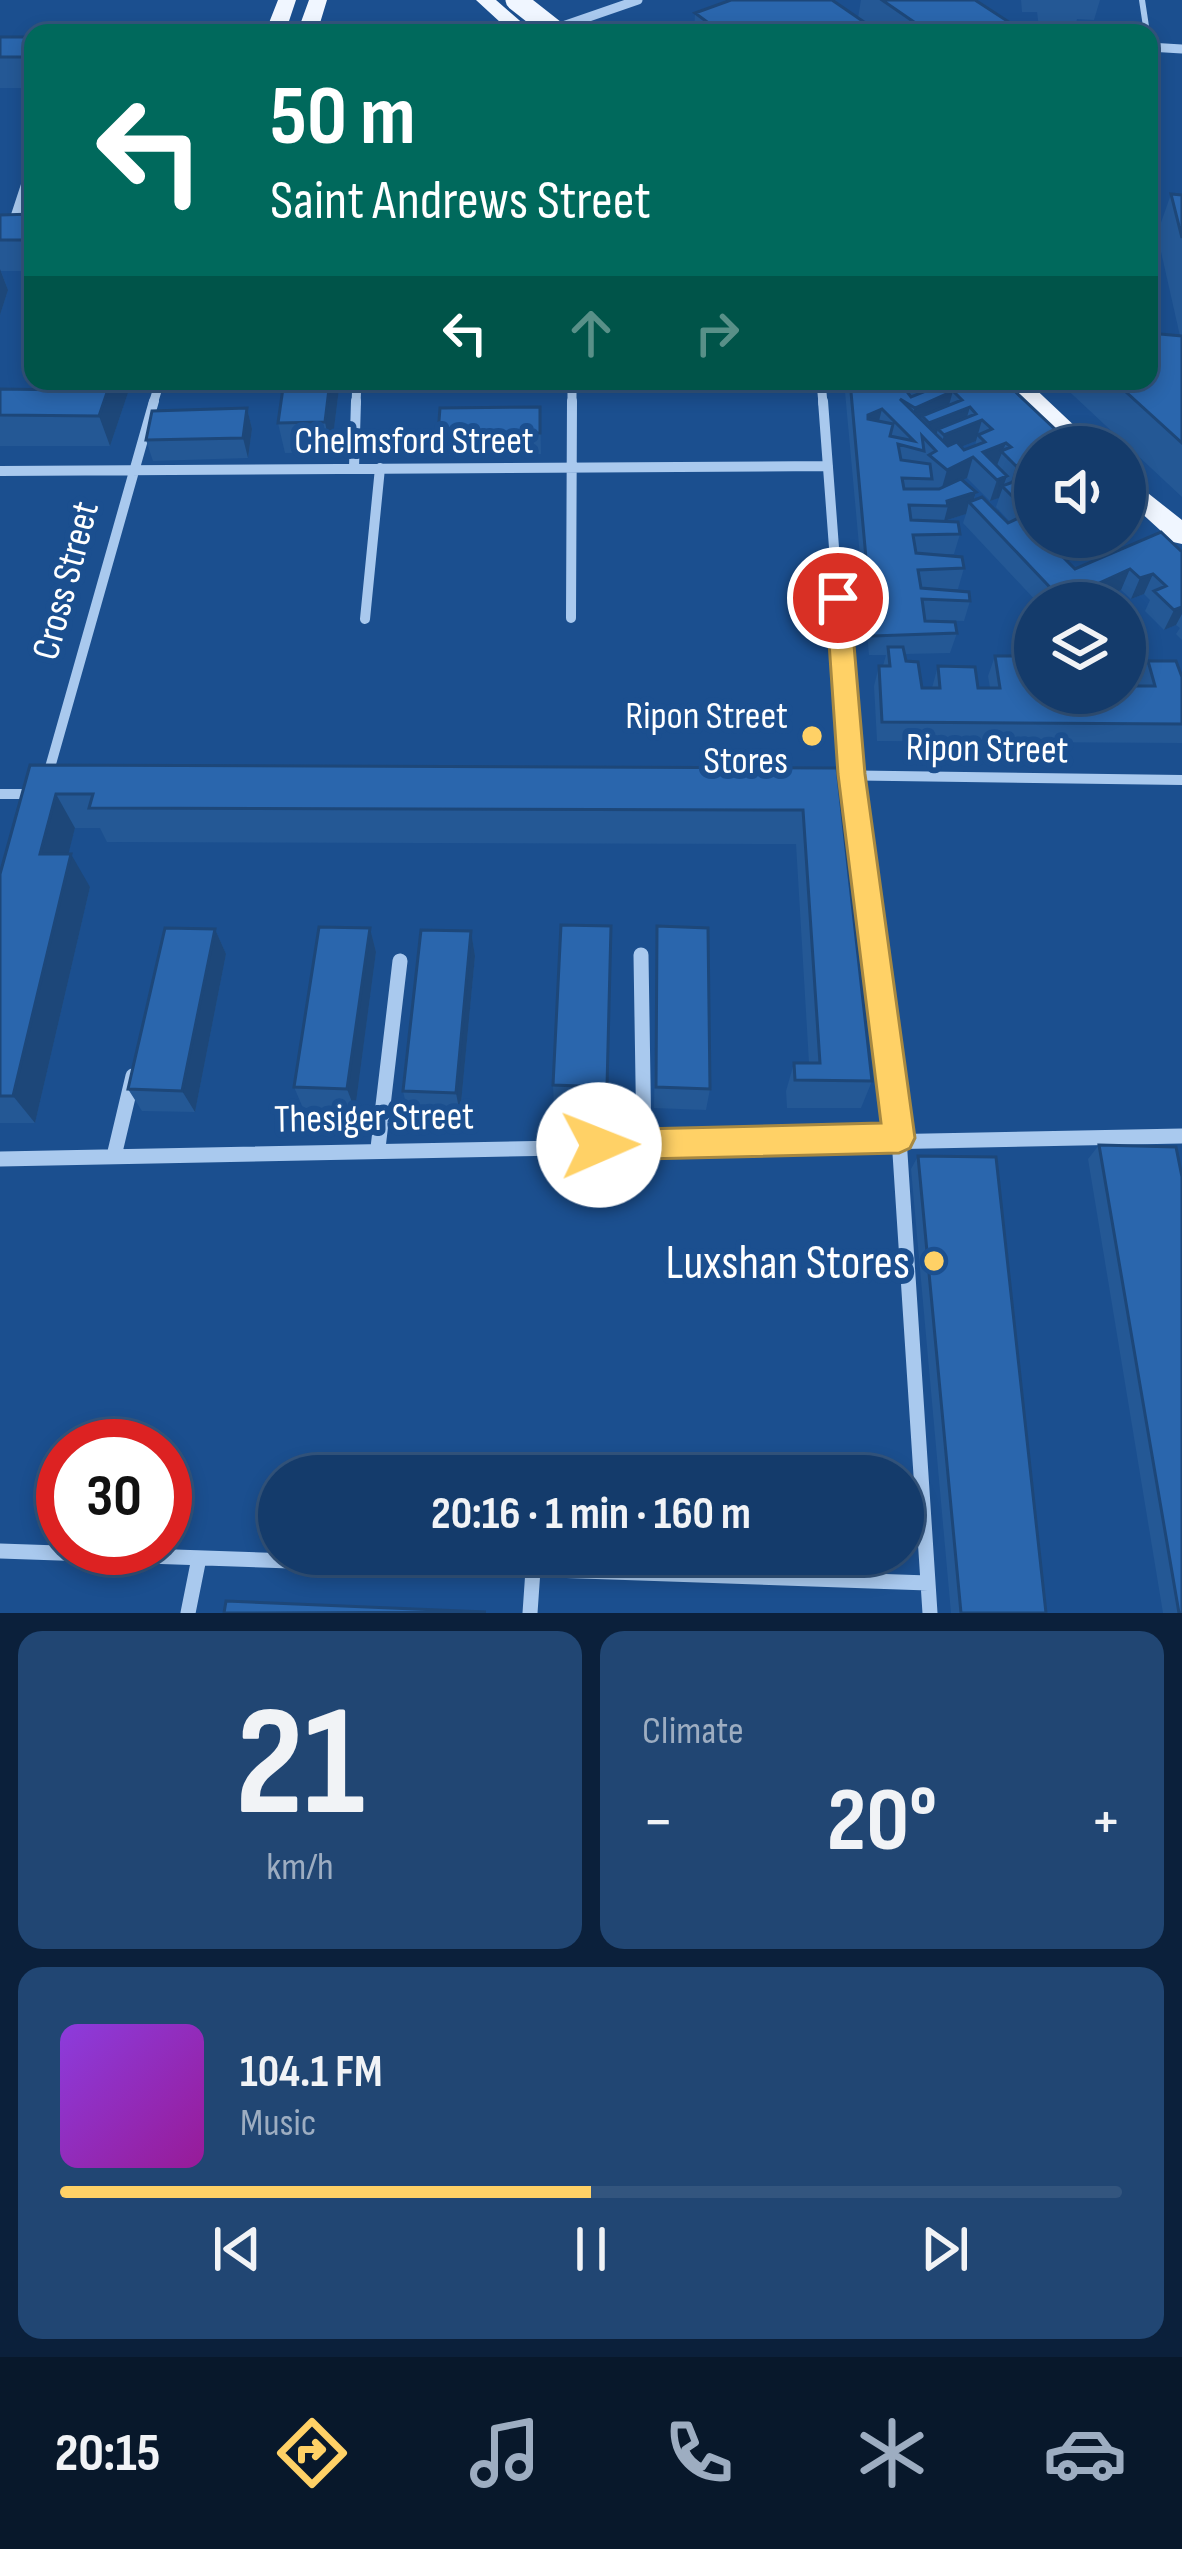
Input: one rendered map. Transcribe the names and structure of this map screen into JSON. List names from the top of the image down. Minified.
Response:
{"streets":{"street":["Chelmsford Street","Cross Street","Ripon Street","Thesiger Street"]},"crossings":[["Chelmsford Street","Cross Street"]],"places":["Ripon Street Stores","Luxshan Stores"],"page":{"turn":["50 m","Saint Andrews Street"],"limit":"30","trip":"20:16 · 1 min · 160 m","tile":[["21","km/h"],"Climate"],"heat":["−","20°","+"],"song":["104.1 FM","Music"],"tabs":"20:15"}}
